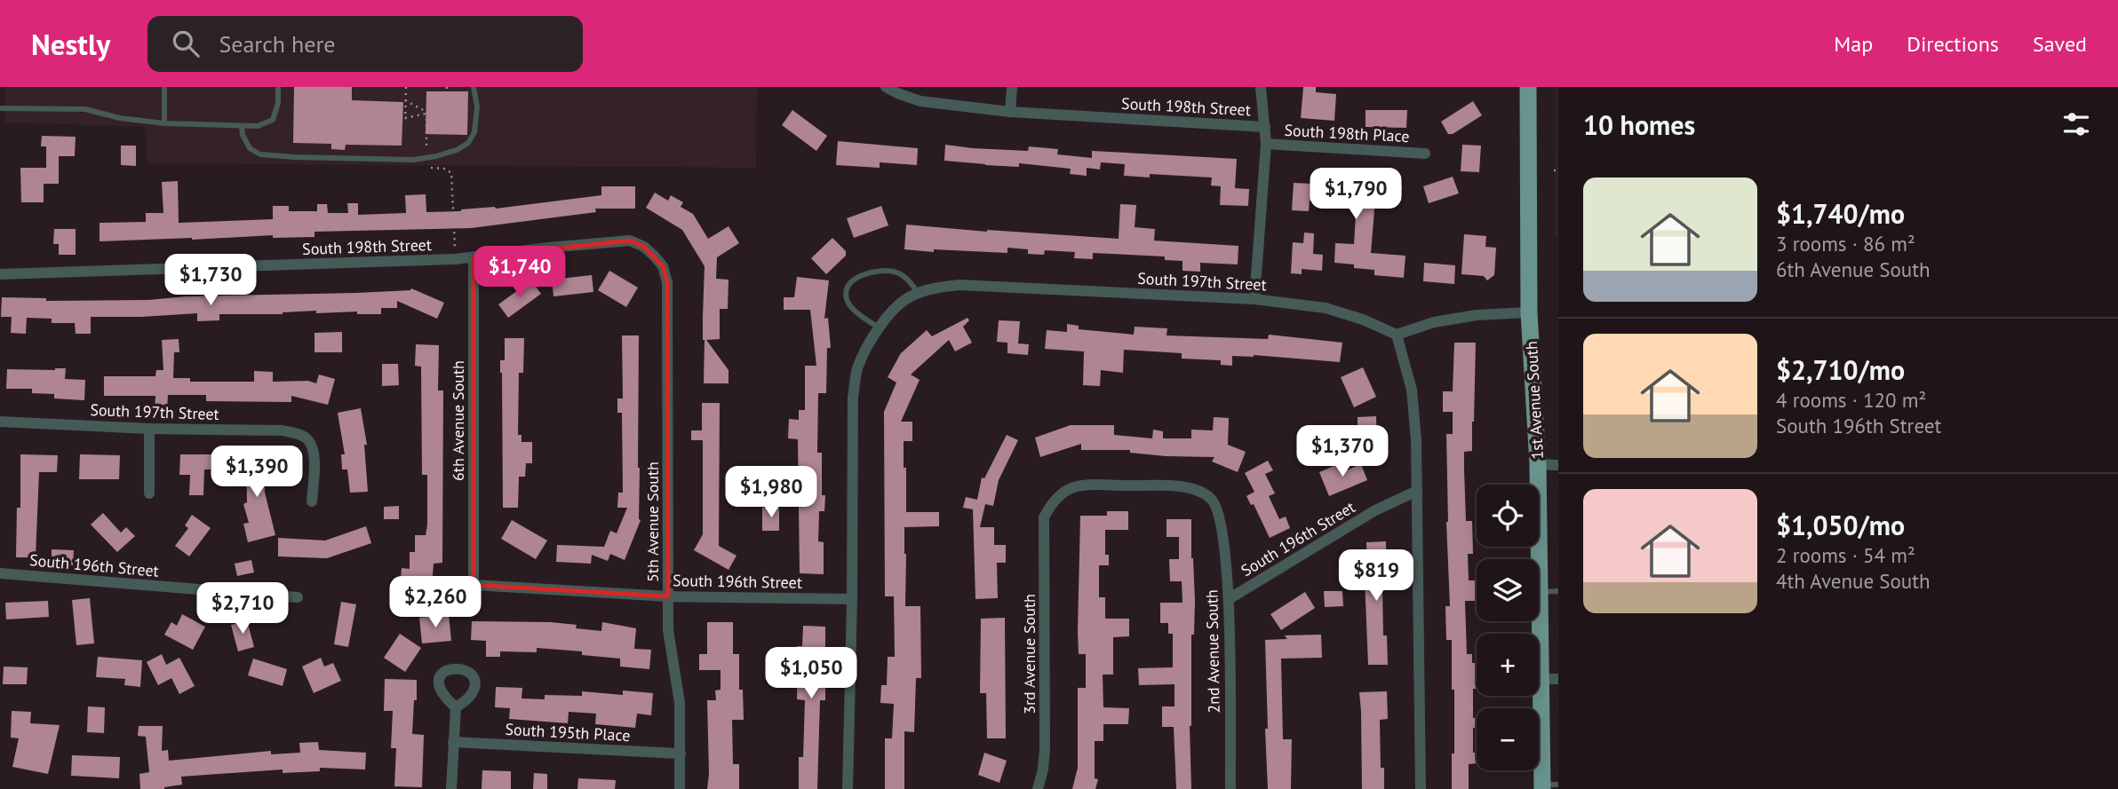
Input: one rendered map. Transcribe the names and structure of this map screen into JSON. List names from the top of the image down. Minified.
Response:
{"streets":{"main road":["1st Avenue South"],"street":["South 198th Street","South 198th Place","South 197th Street","6th Avenue South","5th Avenue South","South 196th Street","2nd Avenue South","3rd Avenue South","South 195th Place"]},"crossings":[["South 198th Street","6th Avenue South"],["South 198th Street","5th Avenue South"],["South 197th Street","South 196th Street"],["6th Avenue South","South 196th Street"],["5th Avenue South","South 196th Street"],["5th Avenue South","South 195th Place"],["South 196th Street","2nd Avenue South"],["2nd Avenue South","3rd Avenue South"]],"page":{"header":"Nestly","search":"Search here","nav":["Map","Directions","Saved"],"heading":"10 homes","list":[{"name":"$1,740/mo","note":"3 rooms · 86 m² · 6th Avenue South"},{"name":"$2,710/mo","note":"4 rooms · 120 m² · South 196th Street"},{"name":"$1,050/mo","note":"2 rooms · 54 m² · 4th Avenue South"}],"price":["$1,790","$1,740","$1,730","$1,370","$1,390","$1,980","$819","$2,260","$2,710","$1,050"],"map_buttons":["+","−"]}}
